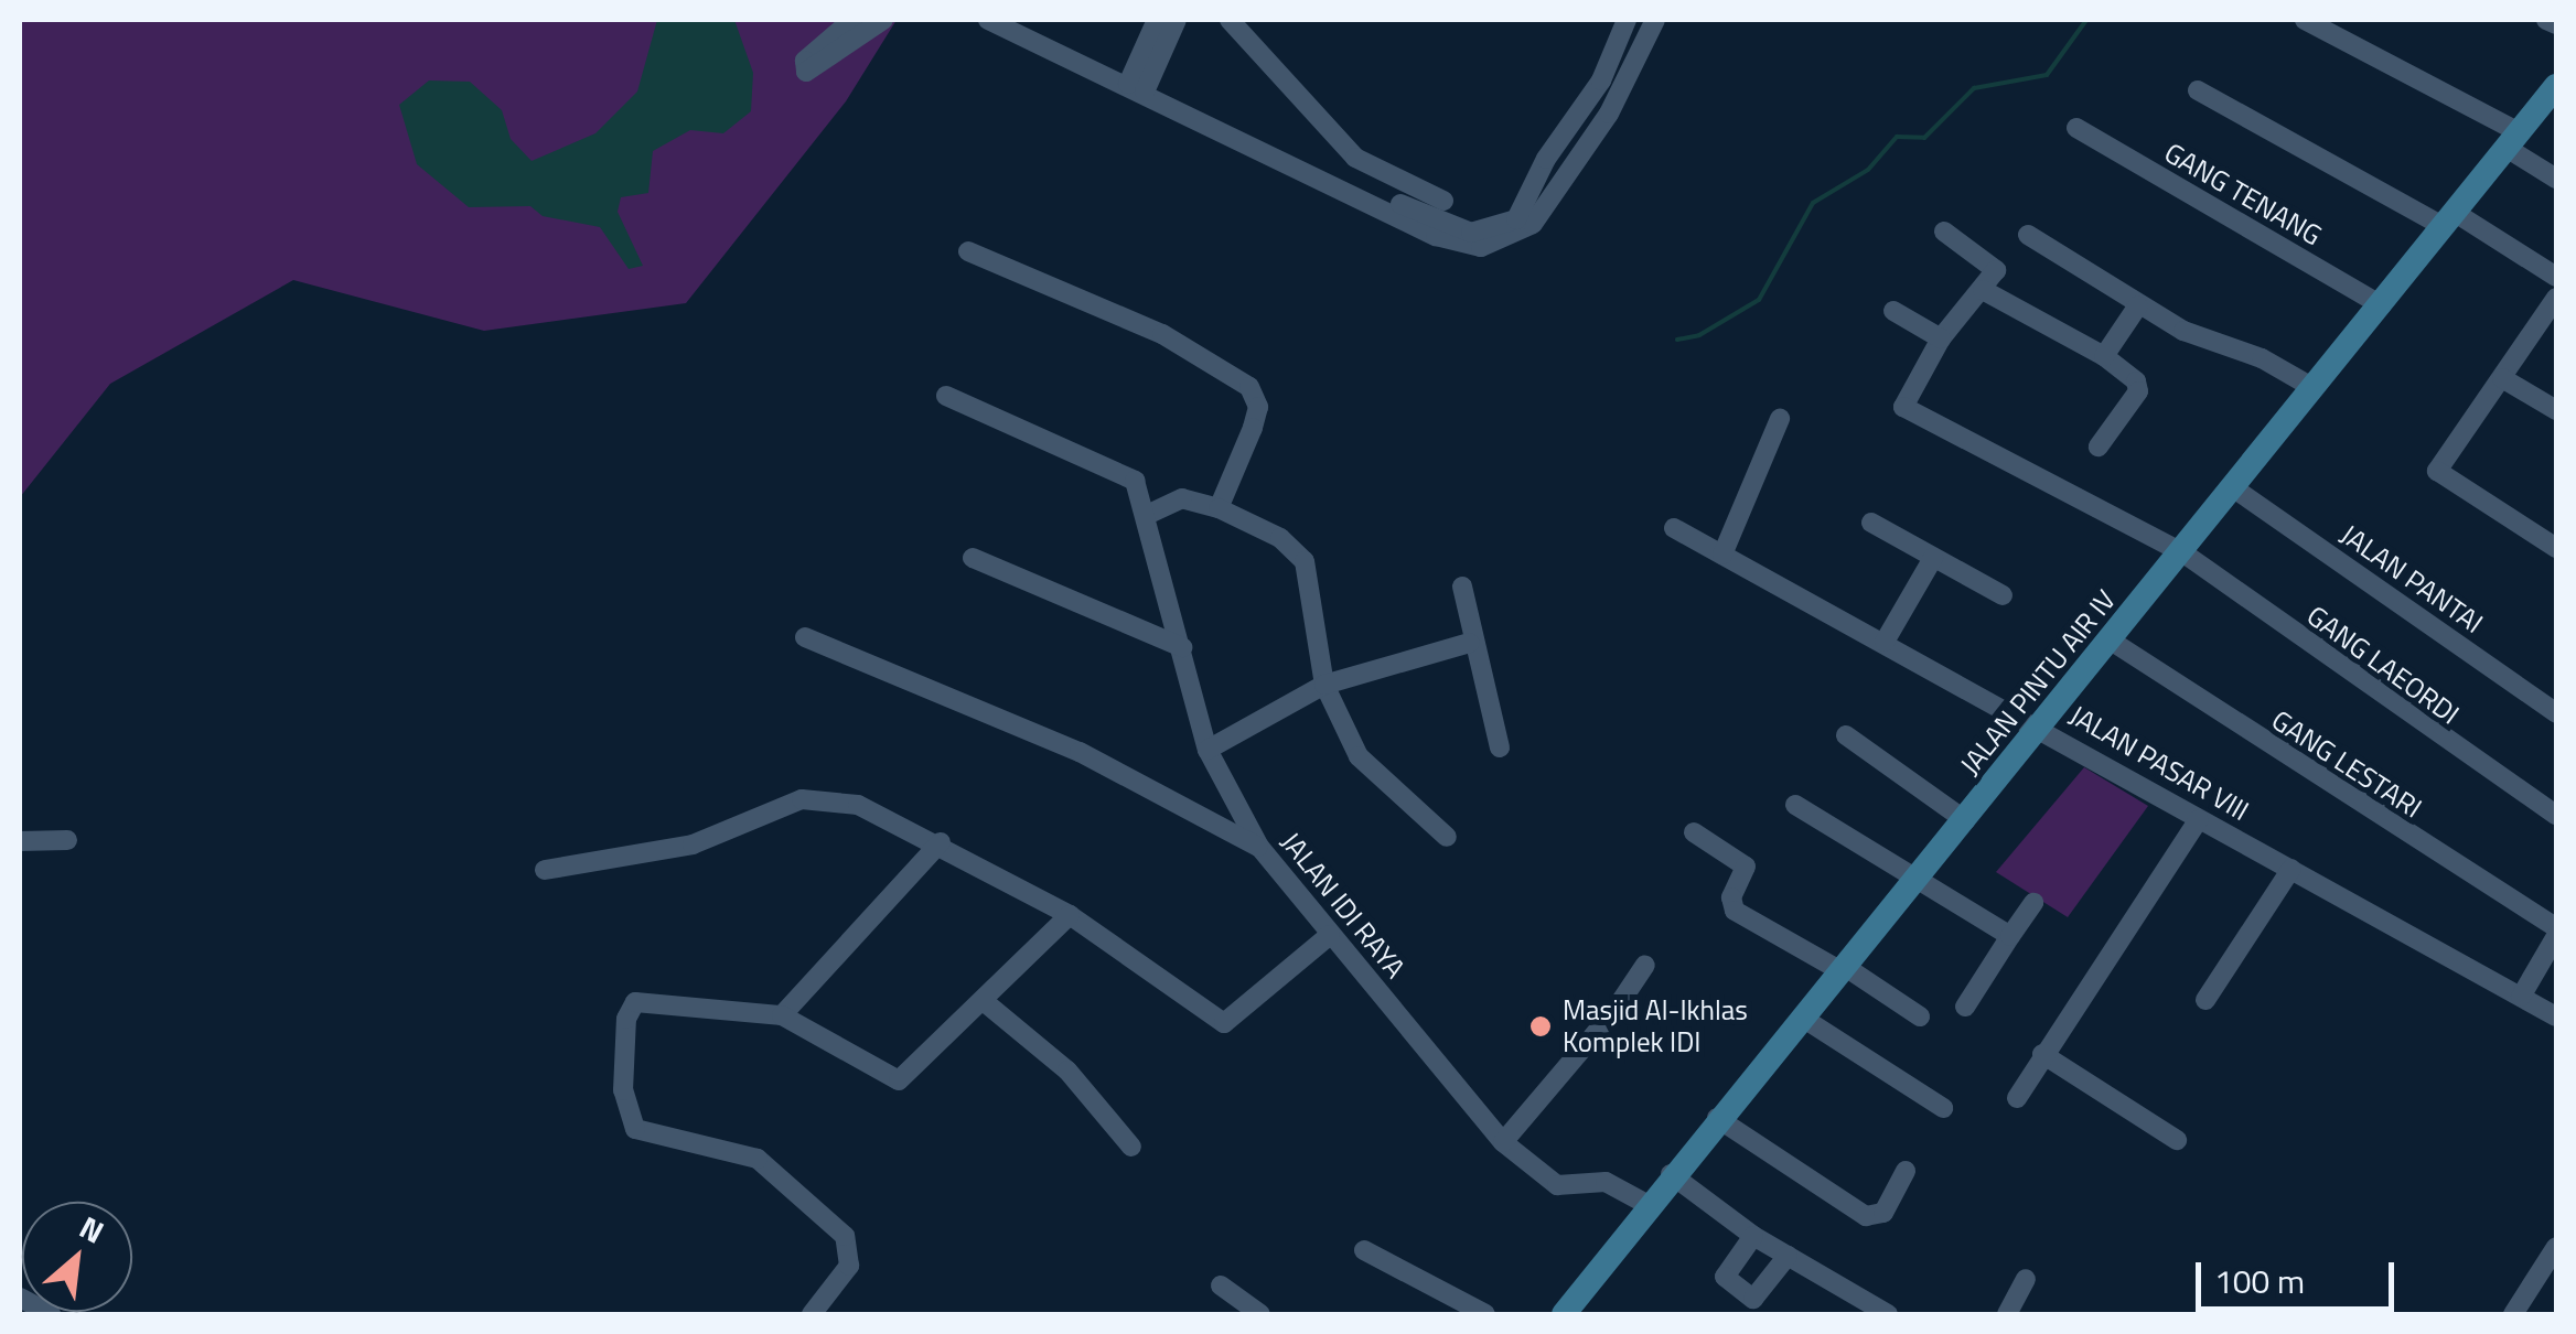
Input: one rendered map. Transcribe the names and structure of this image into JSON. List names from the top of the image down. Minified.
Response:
{"streets":{"main road":["JALAN PINTU AIR IV"],"street":["GANG TENANG","JALAN PANTAI","GANG LAEORDI","JALAN PASAR VIII","GANG LESTARI","JALAN IDI RAYA"]},"crossings":[["GANG TENANG","JALAN PINTU AIR IV"],["JALAN PANTAI","JALAN PINTU AIR IV"],["GANG LAEORDI","JALAN PINTU AIR IV"],["JALAN PINTU AIR IV","JALAN PASAR VIII"],["JALAN PINTU AIR IV","GANG LESTARI"],["JALAN PINTU AIR IV","JALAN IDI RAYA"]],"places":["Masjid Al-Ikhlas Komplek IDI"],"scale_bar":"100 m","north":"top right"}
